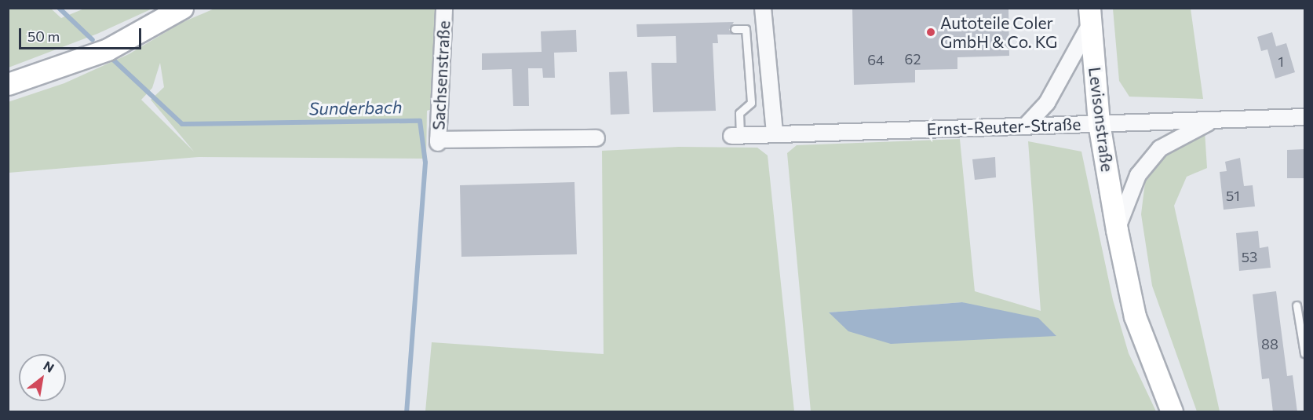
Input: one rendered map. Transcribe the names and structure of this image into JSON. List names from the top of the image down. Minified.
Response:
{"streets":{"main road":["Levisonstraße"],"street":["Sachsenstraße","Ernst-Reuter-Straße"]},"crossings":[["Levisonstraße","Ernst-Reuter-Straße"]],"water":["Sunderbach"],"places":["Autoteile Coler GmbH & Co. KG"],"house_numbers":["62","64","1","51","53","88"],"scale_bar":"50 m","north":"top right"}
